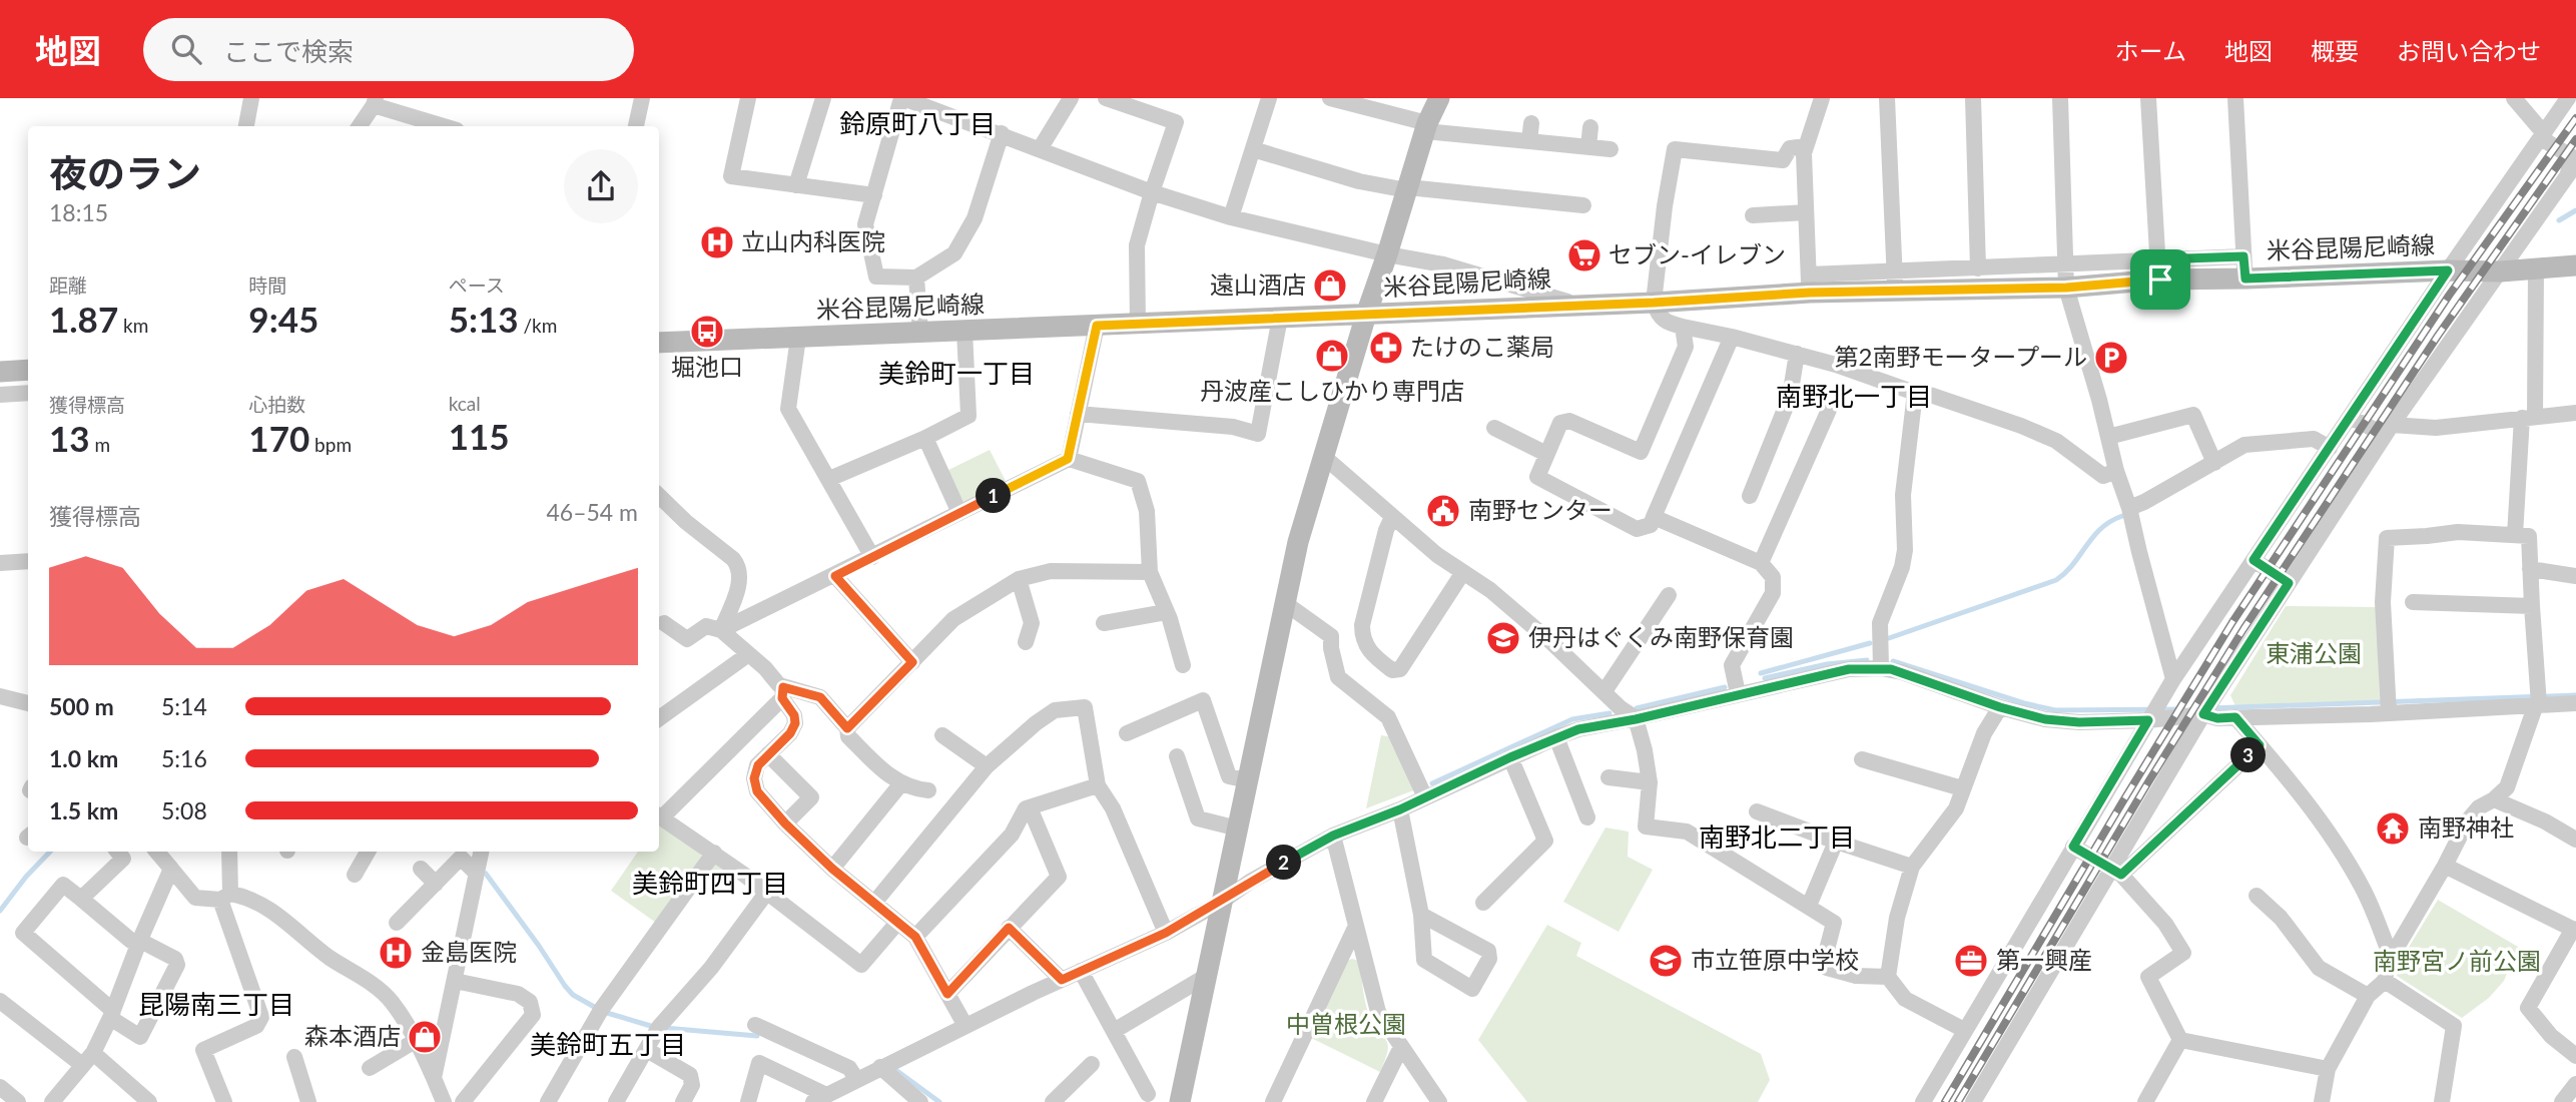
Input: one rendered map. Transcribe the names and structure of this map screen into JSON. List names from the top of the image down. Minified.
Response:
{"streets":{"main road":["米谷昆陽尼崎線"]},"districts":["鈴原町八丁目","美鈴町一丁目","南野北一丁目","南野北二丁目","美鈴町四丁目","昆陽南三丁目","美鈴町五丁目"],"parks":["東浦公園","南野宮ノ前公園","中曽根公園"],"places":{"hospital":["立山内科医院","金島医院"],"supermarket":["セブン-イレブン"],"shop":["遠山酒店","丹波産こしひかり専門店","森本酒店"],"bus stop":["堀池口"],"pharmacy":["たけのこ薬局"],"parking":["第2南野モータープール"],"public building":["南野センター"],"school or university":["伊丹はぐくみ南野保育園","市立笹原中学校"],"temple":["南野神社"],"office":["第一興産"]},"page":{"header":"地図","search":"ここで検索","nav":["ホーム","地図","概要","お問い合わせ"],"heading":["夜のラン","18:15"],"stats":[["距離","1.87 km"],["時間","9:45"],["ペース","5:13 /km"],["獲得標高","13 m"],["心拍数","170 bpm"],["kcal","115"]],"pins":["1","3","2"],"chart":["獲得標高","46–54 m"],"list":[{"name":"500 m","note":"5:14"},{"name":"1.0 km","note":"5:16"},{"name":"1.5 km","note":"5:08"}]}}
